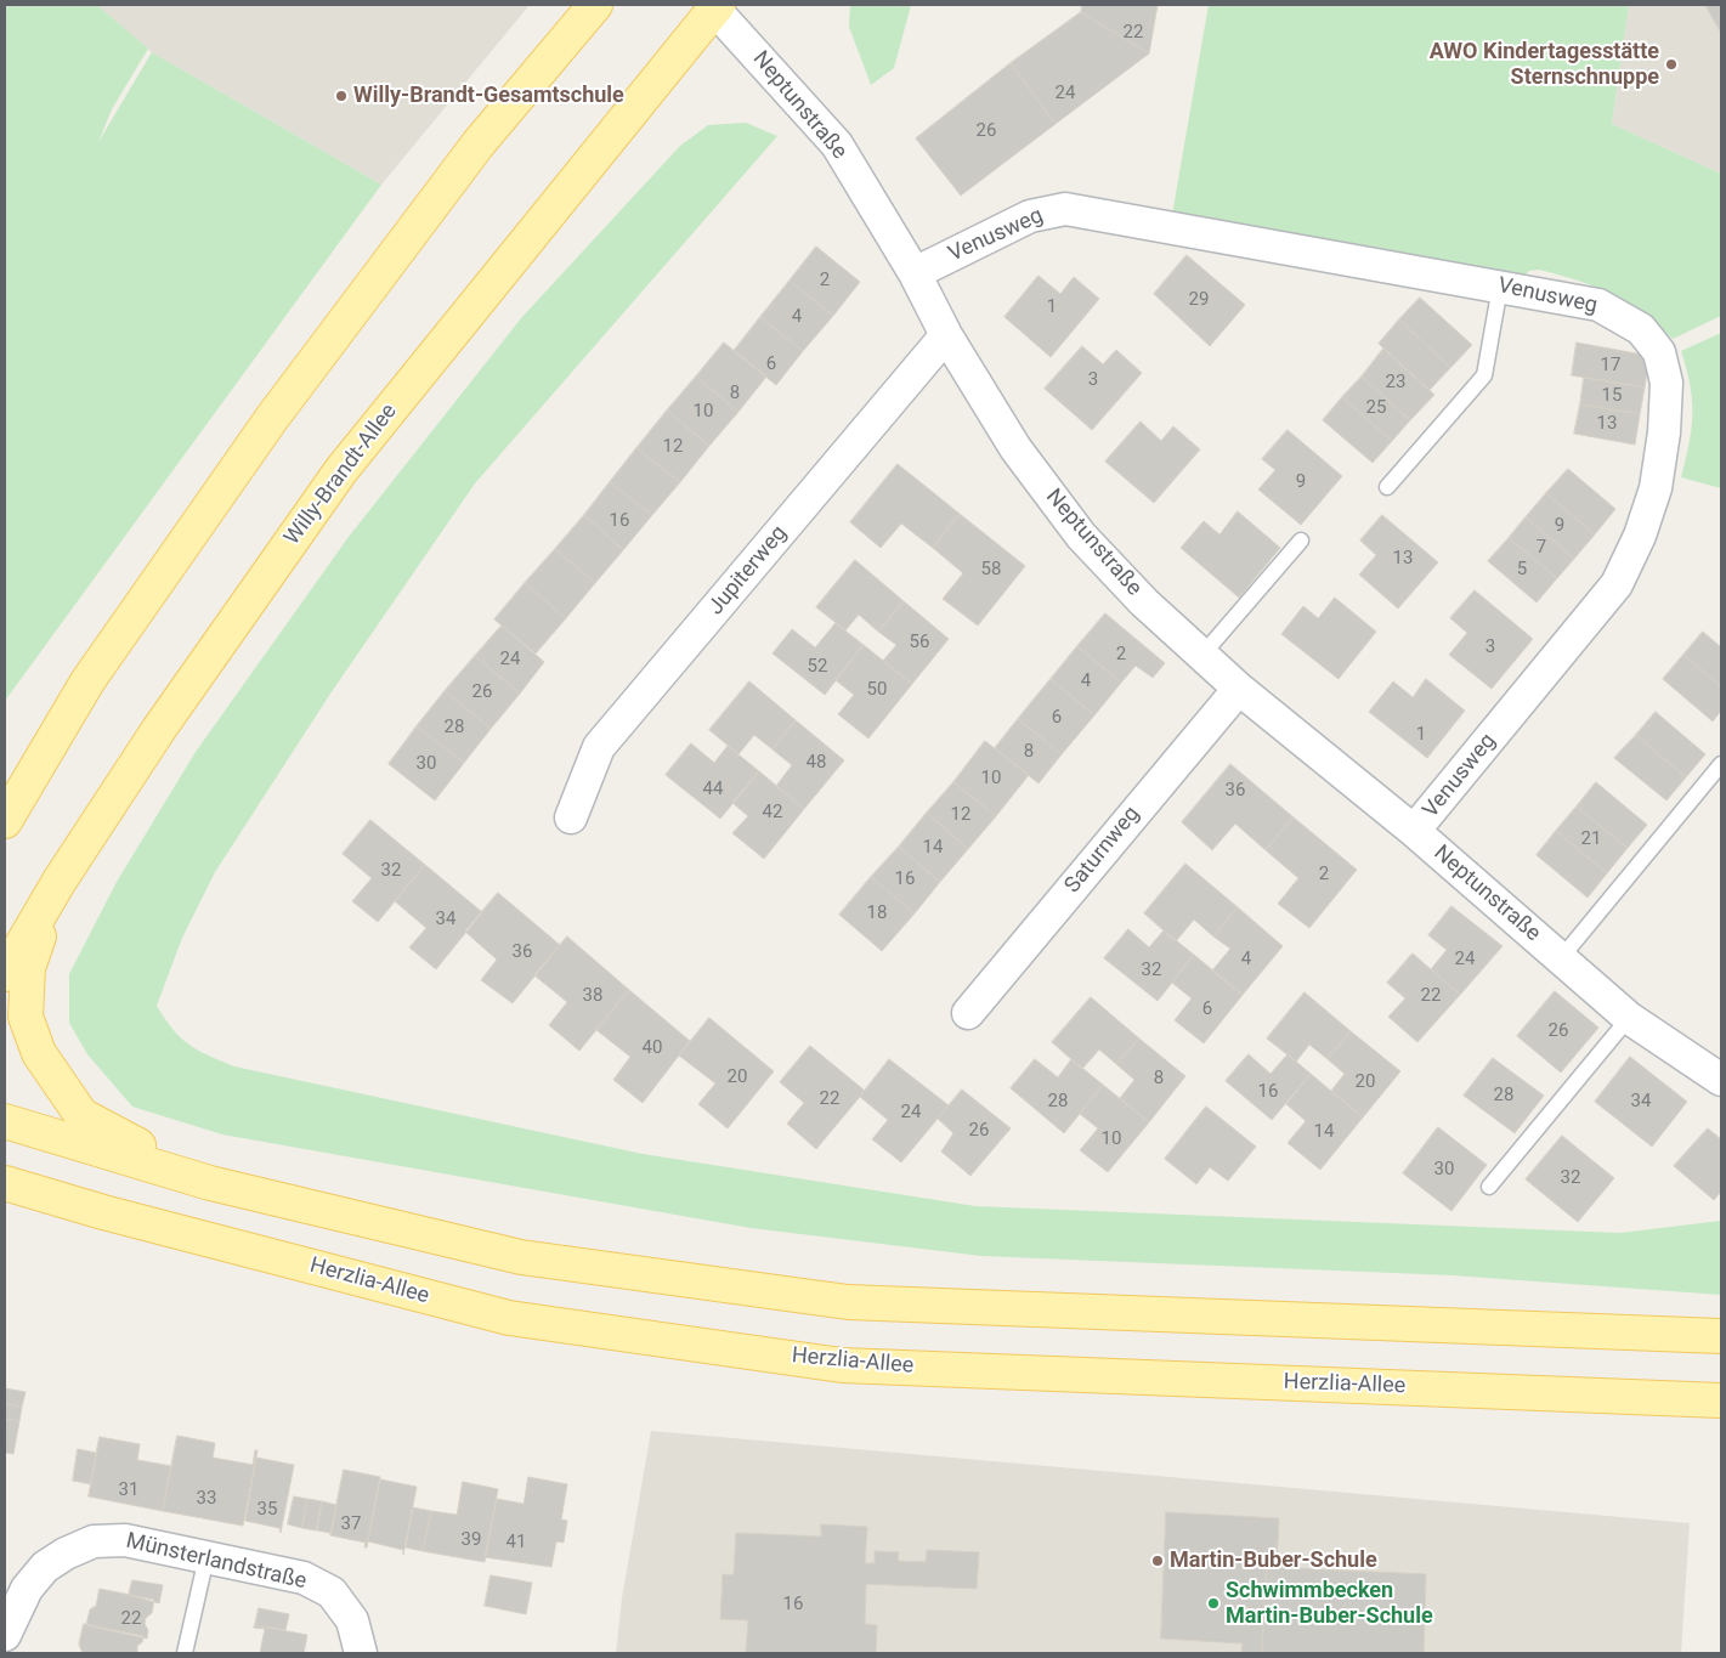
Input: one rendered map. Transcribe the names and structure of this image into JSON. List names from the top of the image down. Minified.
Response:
{"streets":{"main road":["Willy-Brandt-Allee","Herzlia-Allee"],"street":["Neptunstraße","Venusweg","Jupiterweg","Saturnweg","Münsterlandstraße"]},"crossings":[["Neptunstraße","Venusweg"],["Neptunstraße","Willy-Brandt-Allee"],["Neptunstraße","Jupiterweg"],["Neptunstraße","Saturnweg"]],"places":["AWO Kindertagesstätte Sternschnuppe","Willy-Brandt-Gesamtschule","Martin-Buber-Schule","Schwimmbecken Martin-Buber-Schule"],"house_numbers":["22","24","26","2","29","1","4","6","17","3","23","8","15","25","10","13","12","9","16","9","7","13","58","5","56","3","2","24","52","4","50","26","6","28","1","8","48","30","10","44","36","42","12","21","14","32","2","16","18","34","36","4","24","32","38","22","6","26","40","20","8","20","16","28","22","28","34","24","26","14","10","30","32","31","33","35","37","39","41","16","22"]}
